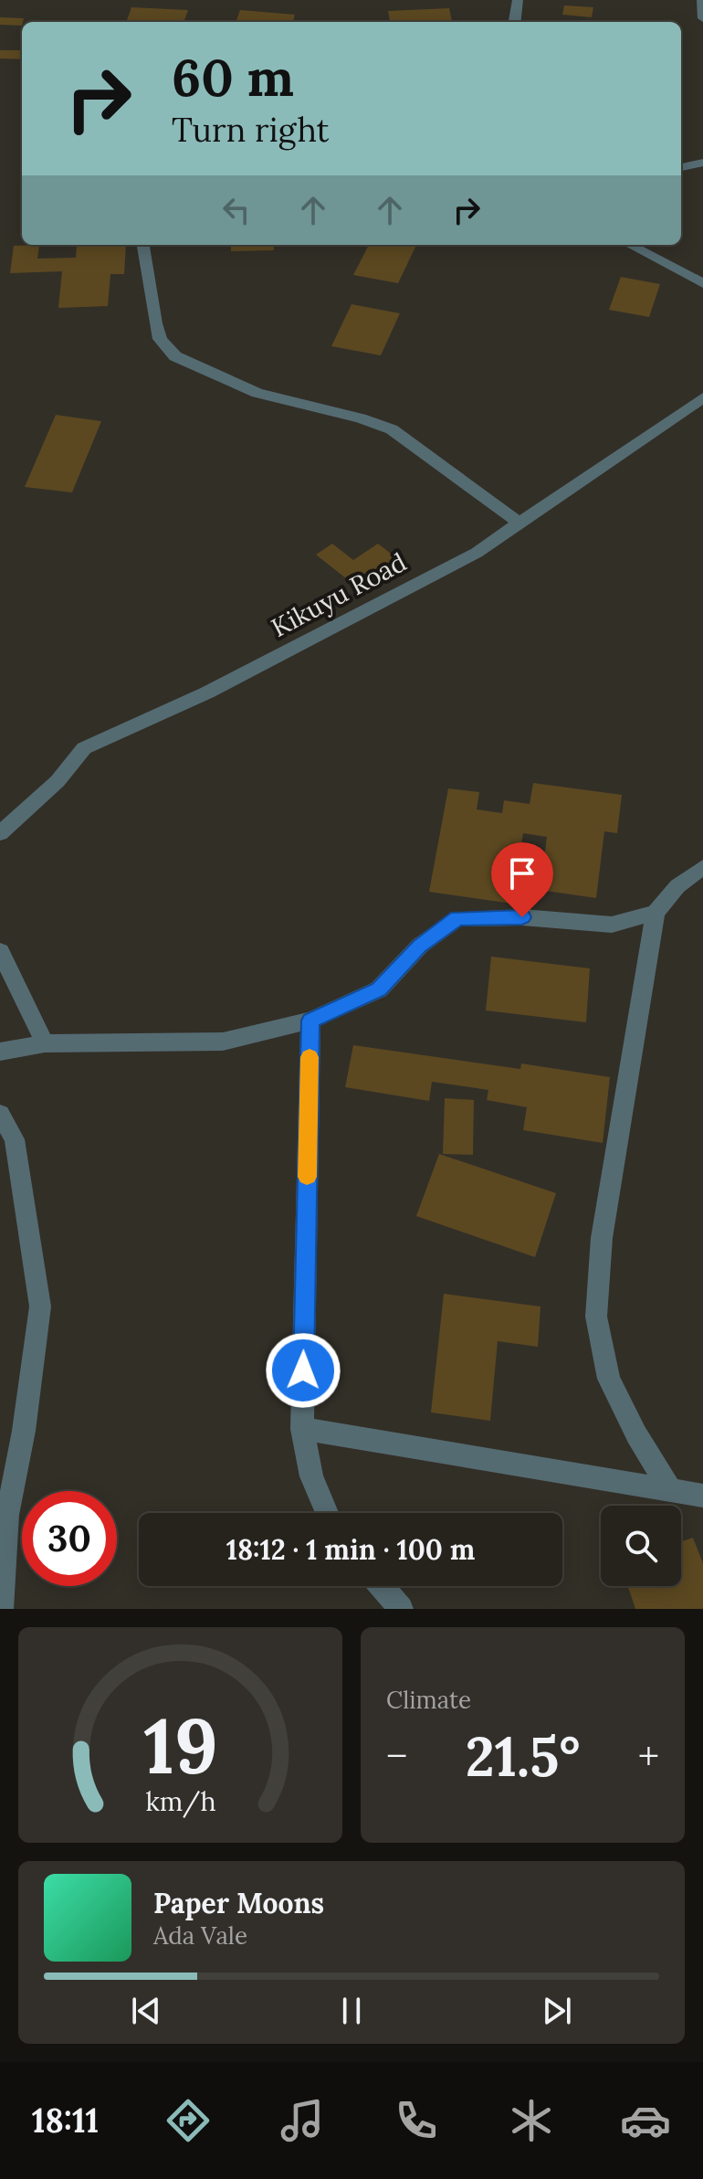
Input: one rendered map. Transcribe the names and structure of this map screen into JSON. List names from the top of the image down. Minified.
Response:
{"streets":{"street":["Kikuyu Road"]},"page":{"turn":["60 m","Turn right"],"limit":"30","trip":"18:12 · 1 min · 100 m","tile":"Climate","heat":["−","21.5°","+"],"song":["Paper Moons","Ada Vale"],"tabs":"18:11","gauge":["19","km/h"]}}
